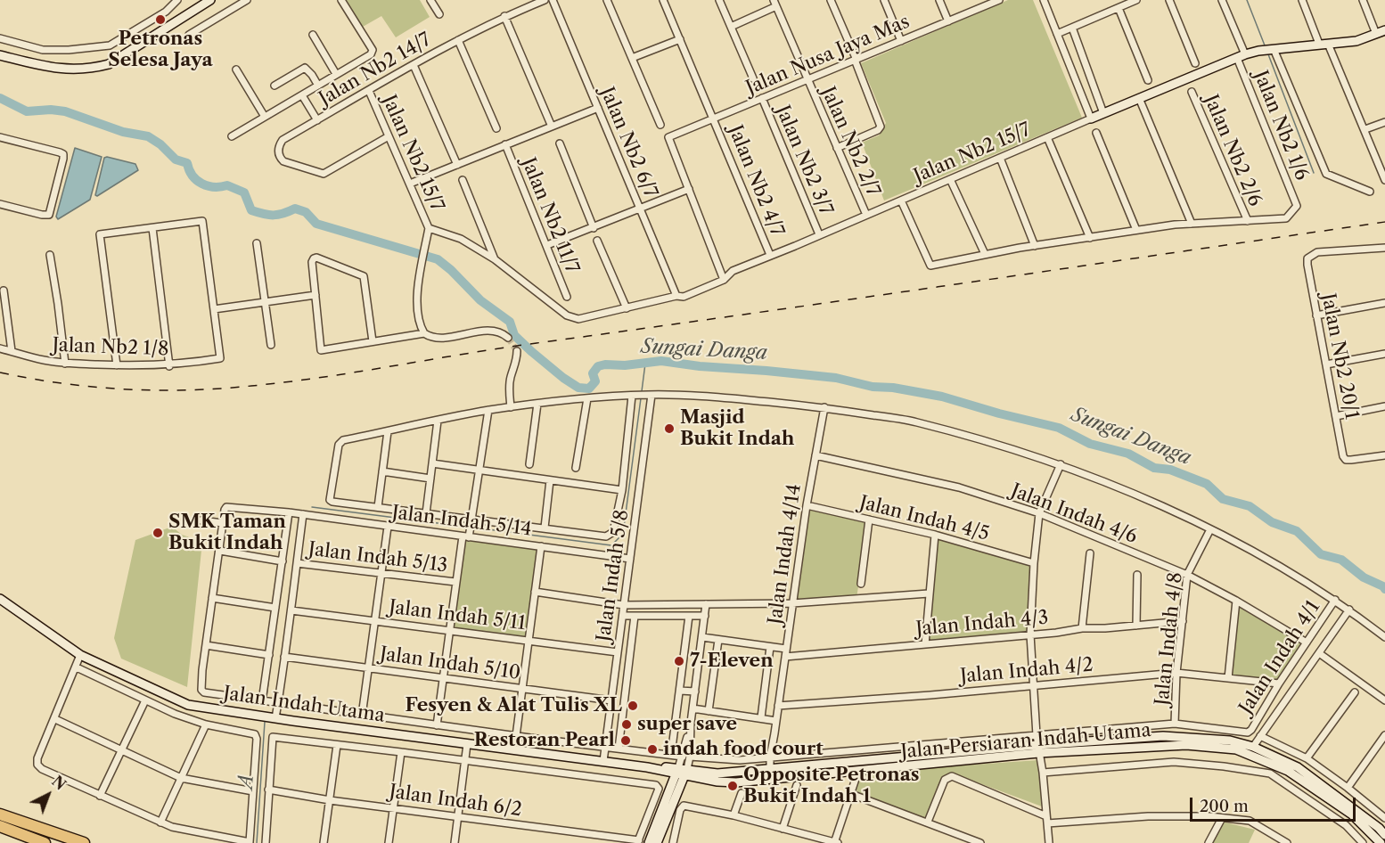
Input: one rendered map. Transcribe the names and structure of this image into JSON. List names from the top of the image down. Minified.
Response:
{"streets":{"main road":["Jalan Indah Utama","Jalan Persiaran Indah Utama"],"street":["Jalan Nusa Jaya Mas","Jalan Nb2 14/7","Jalan Nb2 1/6","Jalan Nb2 2/7","Jalan Nb2 6/7","Jalan Nb2 2/6","Jalan Nb2 15/7","Jalan Nb2 3/7","Jalan Nb2 4/7","Jalan Nb2 11/7","Jalan Nb2 1/8","Jalan Nb2 20/1","Jalan Indah 4/6","Jalan Indah 4/5","Jalan Indah 5/14","Jalan Indah 4/14","Jalan Indah 5/13","Jalan Indah 5/8","Jalan Indah 5/11","Jalan Indah 4/3","Jalan Indah 4/8","Jalan Indah 4/1","Jalan Indah 5/10","Jalan Indah 4/2","Jalan Indah 6/2"]},"crossings":[["Jalan Nusa Jaya Mas","Jalan Nb2 2/7"],["Jalan Nusa Jaya Mas","Jalan Nb2 3/7"],["Jalan Nusa Jaya Mas","Jalan Nb2 4/7"],["Jalan Nb2 14/7","Jalan Nb2 15/7"],["Jalan Nb2 1/6","Jalan Nb2 2/6"],["Jalan Nb2 2/7","Jalan Nb2 15/7"],["Jalan Nb2 6/7","Jalan Nb2 15/7"],["Jalan Nb2 15/7","Jalan Nb2 3/7"],["Jalan Nb2 15/7","Jalan Nb2 4/7"],["Jalan Indah 4/6","Jalan Indah 4/14"],["Jalan Indah 4/6","Jalan Indah 4/8"],["Jalan Indah 4/6","Jalan Indah 4/1"],["Jalan Indah 4/5","Jalan Indah 4/14"],["Jalan Indah 5/14","Jalan Indah 5/8"],["Jalan Indah 4/14","Jalan Indah 4/3"],["Jalan Indah 4/14","Jalan Indah 4/1"],["Jalan Indah 4/14","Jalan Indah 4/2"],["Jalan Indah 4/14","Jalan Persiaran Indah Utama"],["Jalan Indah 5/8","Jalan Indah 5/11"],["Jalan Indah 5/8","Jalan Indah 4/1"],["Jalan Indah 5/8","Jalan Indah 5/10"],["Jalan Indah 5/8","Jalan Indah Utama"],["Jalan Indah 4/3","Jalan Indah 4/8"],["Jalan Indah 4/8","Jalan Indah 4/1"],["Jalan Indah 4/8","Jalan Indah 4/2"],["Jalan Indah 4/1","Jalan Indah 4/2"],["Jalan Indah Utama","Jalan Persiaran Indah Utama"]],"water":["Sungai Danga","A"],"places":["Petronas Selesa Jaya","Masjid Bukit Indah","SMK Taman Bukit Indah","7-Eleven","Fesyen & Alat Tulis XL","super save","Restoran Pearl","indah food court","Opposite Petronas Bukit Indah 1"],"scale_bar":"200 m","north":"top right"}
